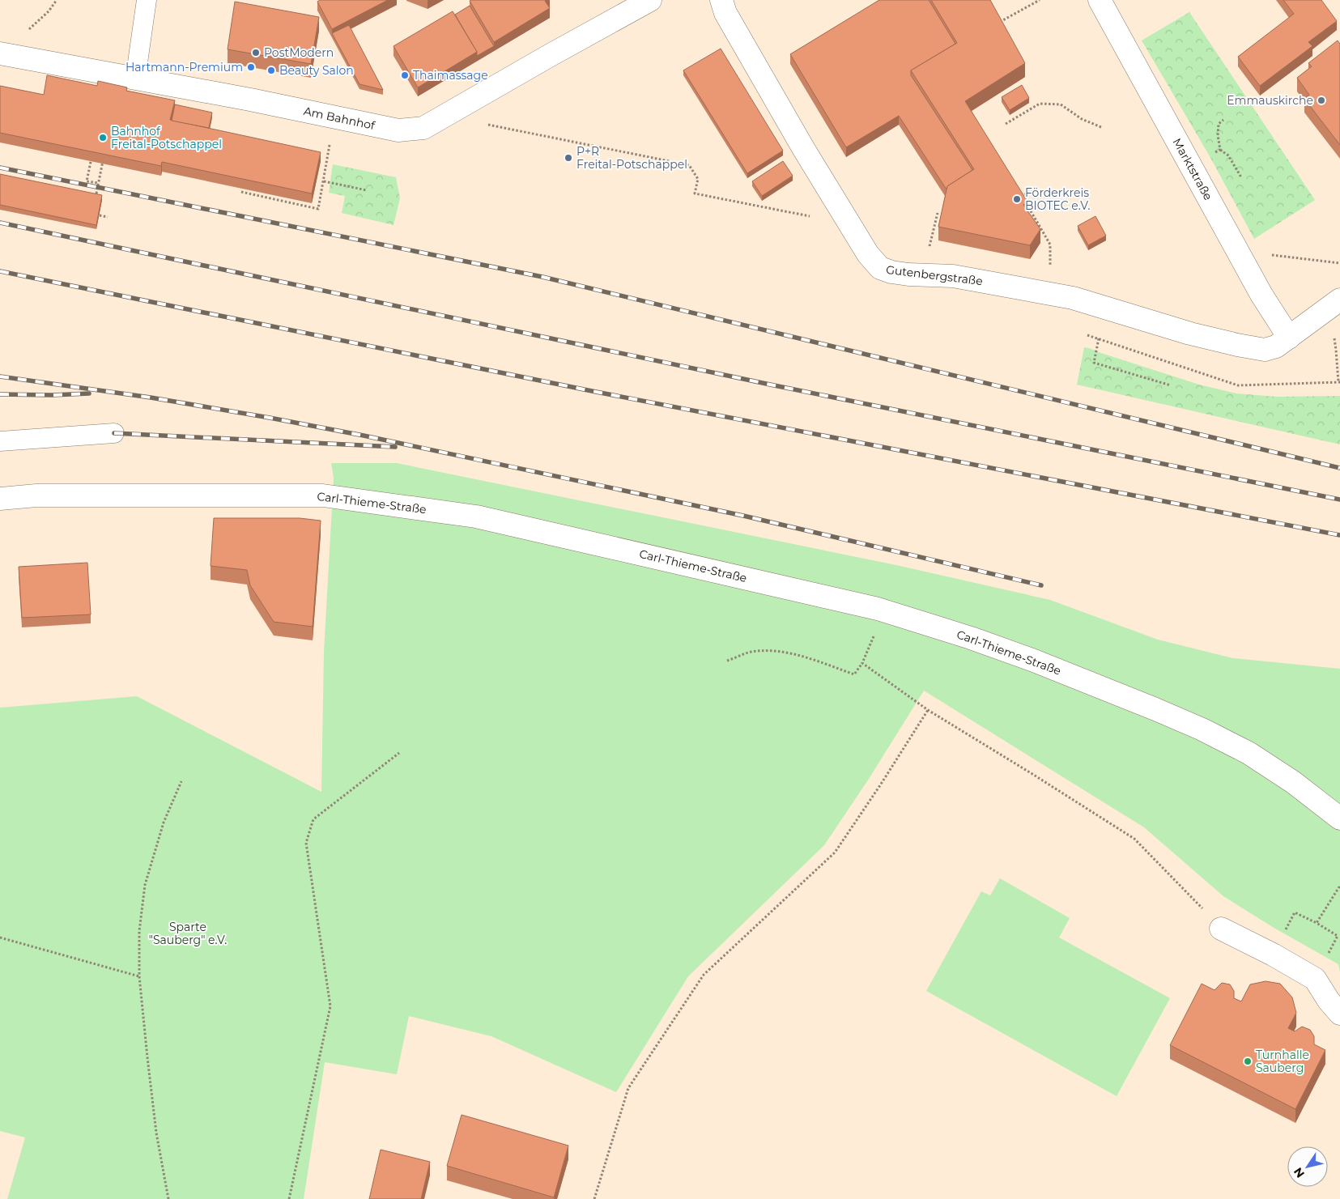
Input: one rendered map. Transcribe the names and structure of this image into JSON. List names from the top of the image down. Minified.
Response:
{"streets":{"street":["Am Bahnhof","Marktstraße","Gutenbergstraße","Carl-Thieme-Straße"]},"crossings":[["Marktstraße","Gutenbergstraße"]],"parks":["Sparte \"Sauberg\" e.V."],"places":["PostModern","Hartmann-Premium","Beauty Salon","Thaimassage","Emmauskirche","Bahnhof Freital-Potschappel","P+R Freital-Potschappel","Förderkreis BIOTEC e.V.","Turnhalle Sauberg"],"north":"bottom left"}
